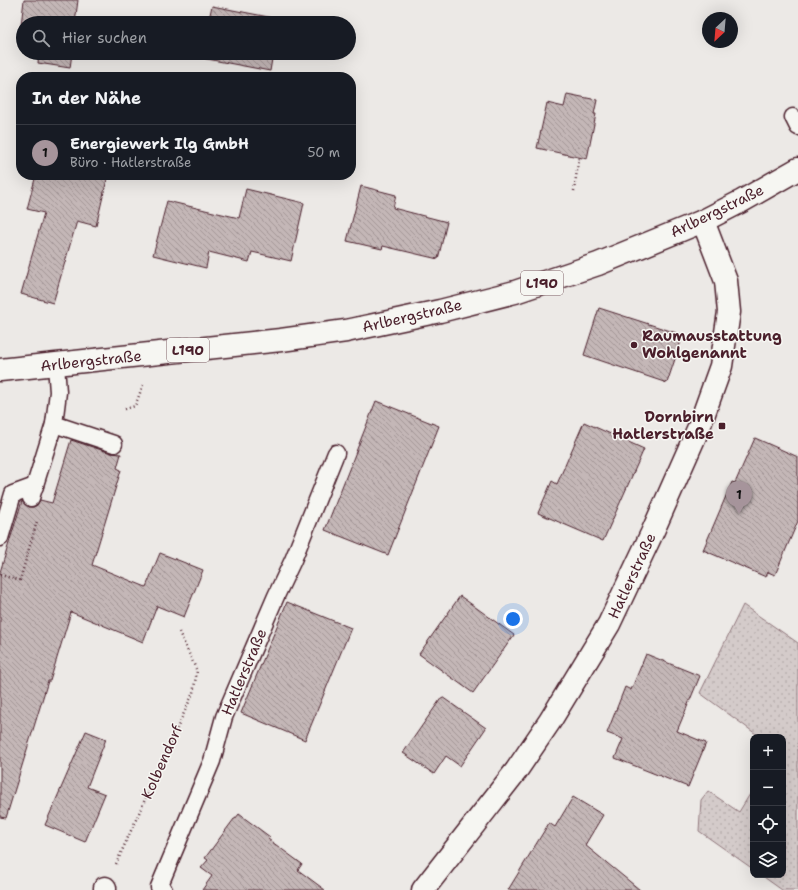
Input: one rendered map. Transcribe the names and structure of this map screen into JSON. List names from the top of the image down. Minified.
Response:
{"streets":{"main road":["Arlbergstraße","L190","Hatlerstraße"],"path":["Kolbendorf"]},"crossings":[["Arlbergstraße","Hatlerstraße"]],"places":{"other":["Raumausstattung Wohlgenannt"],"transit":["Dornbirn Hatlerstraße"]},"north":"bottom left","page":{"search":"Hier suchen","heading":"In der Nähe","list":[{"mark":"1","name":"Energiewerk Ilg GmbH","note":"Büro · Hatlerstraße","value":"50 m"}],"pins":"1","map_buttons":["+","−"]}}
